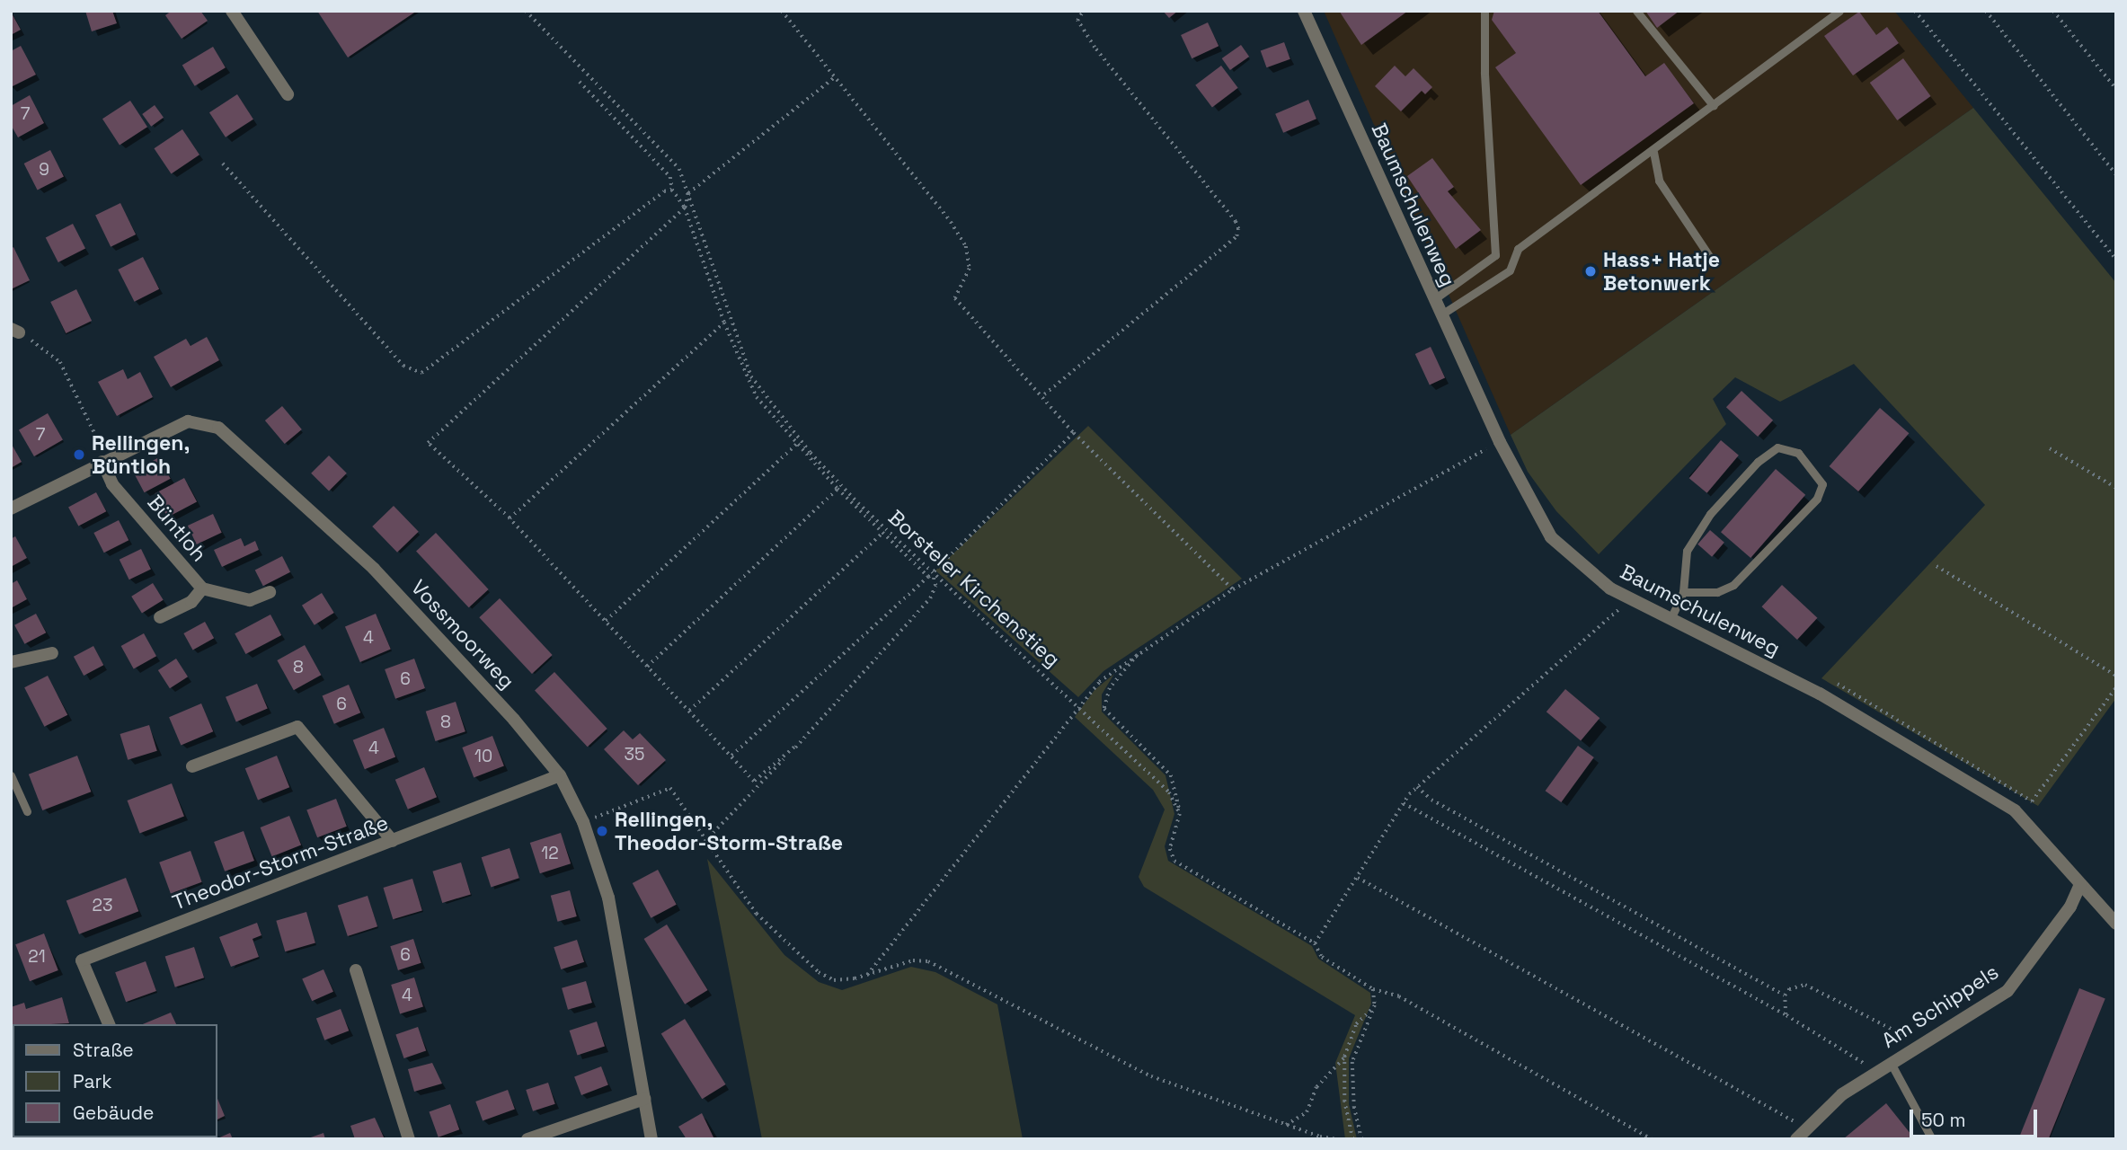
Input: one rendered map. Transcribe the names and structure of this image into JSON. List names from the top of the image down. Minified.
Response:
{"streets":{"street":["Baumschulenweg","Büntloh","Vossmoorweg","Theodor-Storm-Straße","Am Schippels"],"path":["Borsteler Kirchenstieg"]},"crossings":[["Baumschulenweg","Am Schippels"],["Büntloh","Vossmoorweg"],["Vossmoorweg","Theodor-Storm-Straße"]],"places":["Hass+ Hatje Betonwerk","Rellingen, Büntloh","Rellingen, Theodor-Storm-Straße"],"house_numbers":["7","9","7","4","8","6","6","8","4","35","10","12","23","6","21","4"],"legend":["Straße","Park","Gebäude"],"scale_bar":"50 m"}
